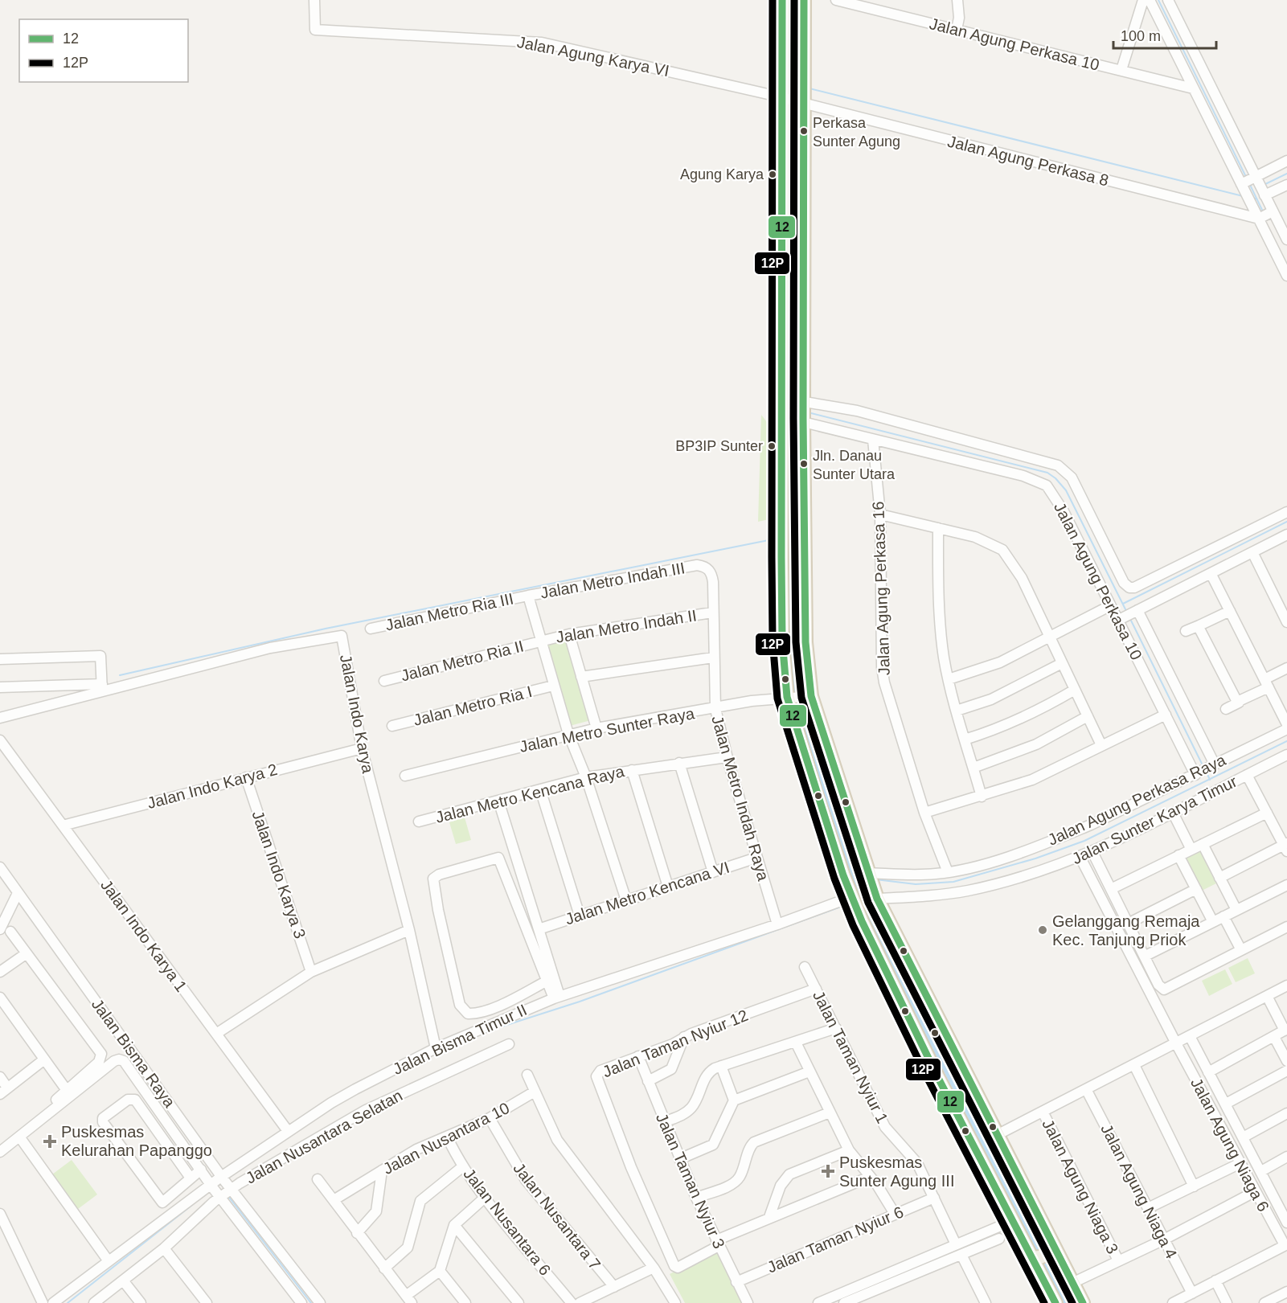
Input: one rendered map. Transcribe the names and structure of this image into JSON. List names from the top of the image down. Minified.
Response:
{"streets":{"street":["Jalan Agung Perkasa 10","Jalan Agung Karya VI","Jalan Agung Perkasa 8","Jalan Metro Indah III","Jalan Agung Perkasa 16","Jalan Metro Ria III","Jalan Metro Indah II","Jalan Metro Ria II","Jalan Metro Ria I","Jalan Indo Karya","Jalan Metro Sunter Raya","Jalan Indo Karya 2","Jalan Metro Kencana Raya","Jalan Metro Indah Raya","Jalan Agung Perkasa Raya","Jalan Sunter Karya Timur","Jalan Indo Karya 3","Jalan Metro Kencana VI","Jalan Indo Karya 1","Jalan Bisma Timur II","Jalan Taman Nyiur 12","Jalan Bisma Raya","Jalan Taman Nyiur 1","Jalan Nusantara Selatan","Jalan Nusantara 10","Jalan Agung Niaga 6","Jalan Taman Nyiur 3","Jalan Agung Niaga 3","Jalan Agung Niaga 4","Jalan Nusantara 7","Jalan Nusantara 6","Jalan Taman Nyiur 6"]},"crossings":[["Jalan Agung Perkasa 10","Jalan Agung Perkasa 16"],["Jalan Agung Perkasa 10","Jalan Agung Perkasa Raya"],["Jalan Agung Karya VI","Jalan Agung Perkasa 8"],["Jalan Metro Indah III","Jalan Metro Ria III"],["Jalan Metro Indah III","Jalan Metro Indah Raya"],["Jalan Agung Perkasa 16","Jalan Agung Perkasa Raya"],["Jalan Metro Indah II","Jalan Metro Ria II"],["Jalan Metro Indah II","Jalan Metro Indah Raya"],["Jalan Indo Karya","Jalan Indo Karya 2"],["Jalan Indo Karya","Jalan Bisma Timur II"],["Jalan Metro Sunter Raya","Jalan Metro Indah Raya"],["Jalan Indo Karya 2","Jalan Indo Karya 3"],["Jalan Indo Karya 2","Jalan Indo Karya 1"],["Jalan Metro Kencana Raya","Jalan Metro Indah Raya"],["Jalan Metro Indah Raya","Jalan Metro Kencana VI"],["Jalan Metro Indah Raya","Jalan Bisma Timur II"],["Jalan Sunter Karya Timur","Jalan Agung Niaga 6"],["Jalan Indo Karya 1","Jalan Bisma Timur II"],["Jalan Bisma Timur II","Jalan Bisma Raya"],["Jalan Bisma Timur II","Jalan Nusantara Selatan"],["Jalan Taman Nyiur 12","Jalan Taman Nyiur 1"],["Jalan Taman Nyiur 12","Jalan Taman Nyiur 3"],["Jalan Bisma Raya","Jalan Nusantara Selatan"],["Jalan Taman Nyiur 1","Jalan Taman Nyiur 6"],["Jalan Nusantara 10","Jalan Nusantara 7"],["Jalan Nusantara 10","Jalan Nusantara 6"],["Jalan Taman Nyiur 3","Jalan Taman Nyiur 6"]],"places":{"other":["Perkasa Sunter Agung","Agung Karya","BP3IP Sunter","Jln. Danau Sunter Utara","Gelanggang Remaja Kec. Tanjung Priok"],"health":["Puskesmas Kelurahan Papanggo","Puskesmas Sunter Agung III"]},"lines":["transit line 12","transit line 12P"],"legend":["12","12P"],"scale_bar":"100 m"}
